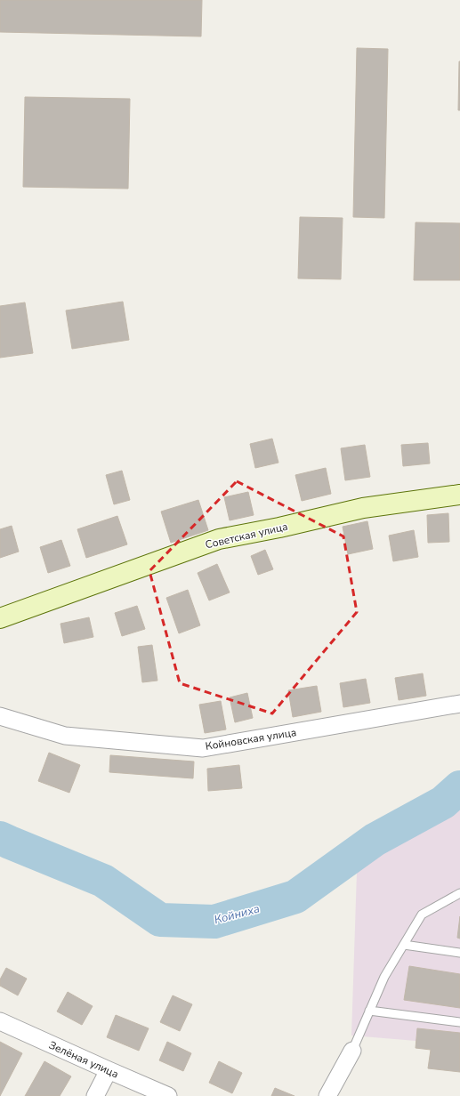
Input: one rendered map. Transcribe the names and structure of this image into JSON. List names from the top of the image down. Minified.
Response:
{"streets":{"main road":["Советская улица"],"street":["Койновская улица","Зелёная улица"]},"water":["Койниха"]}
